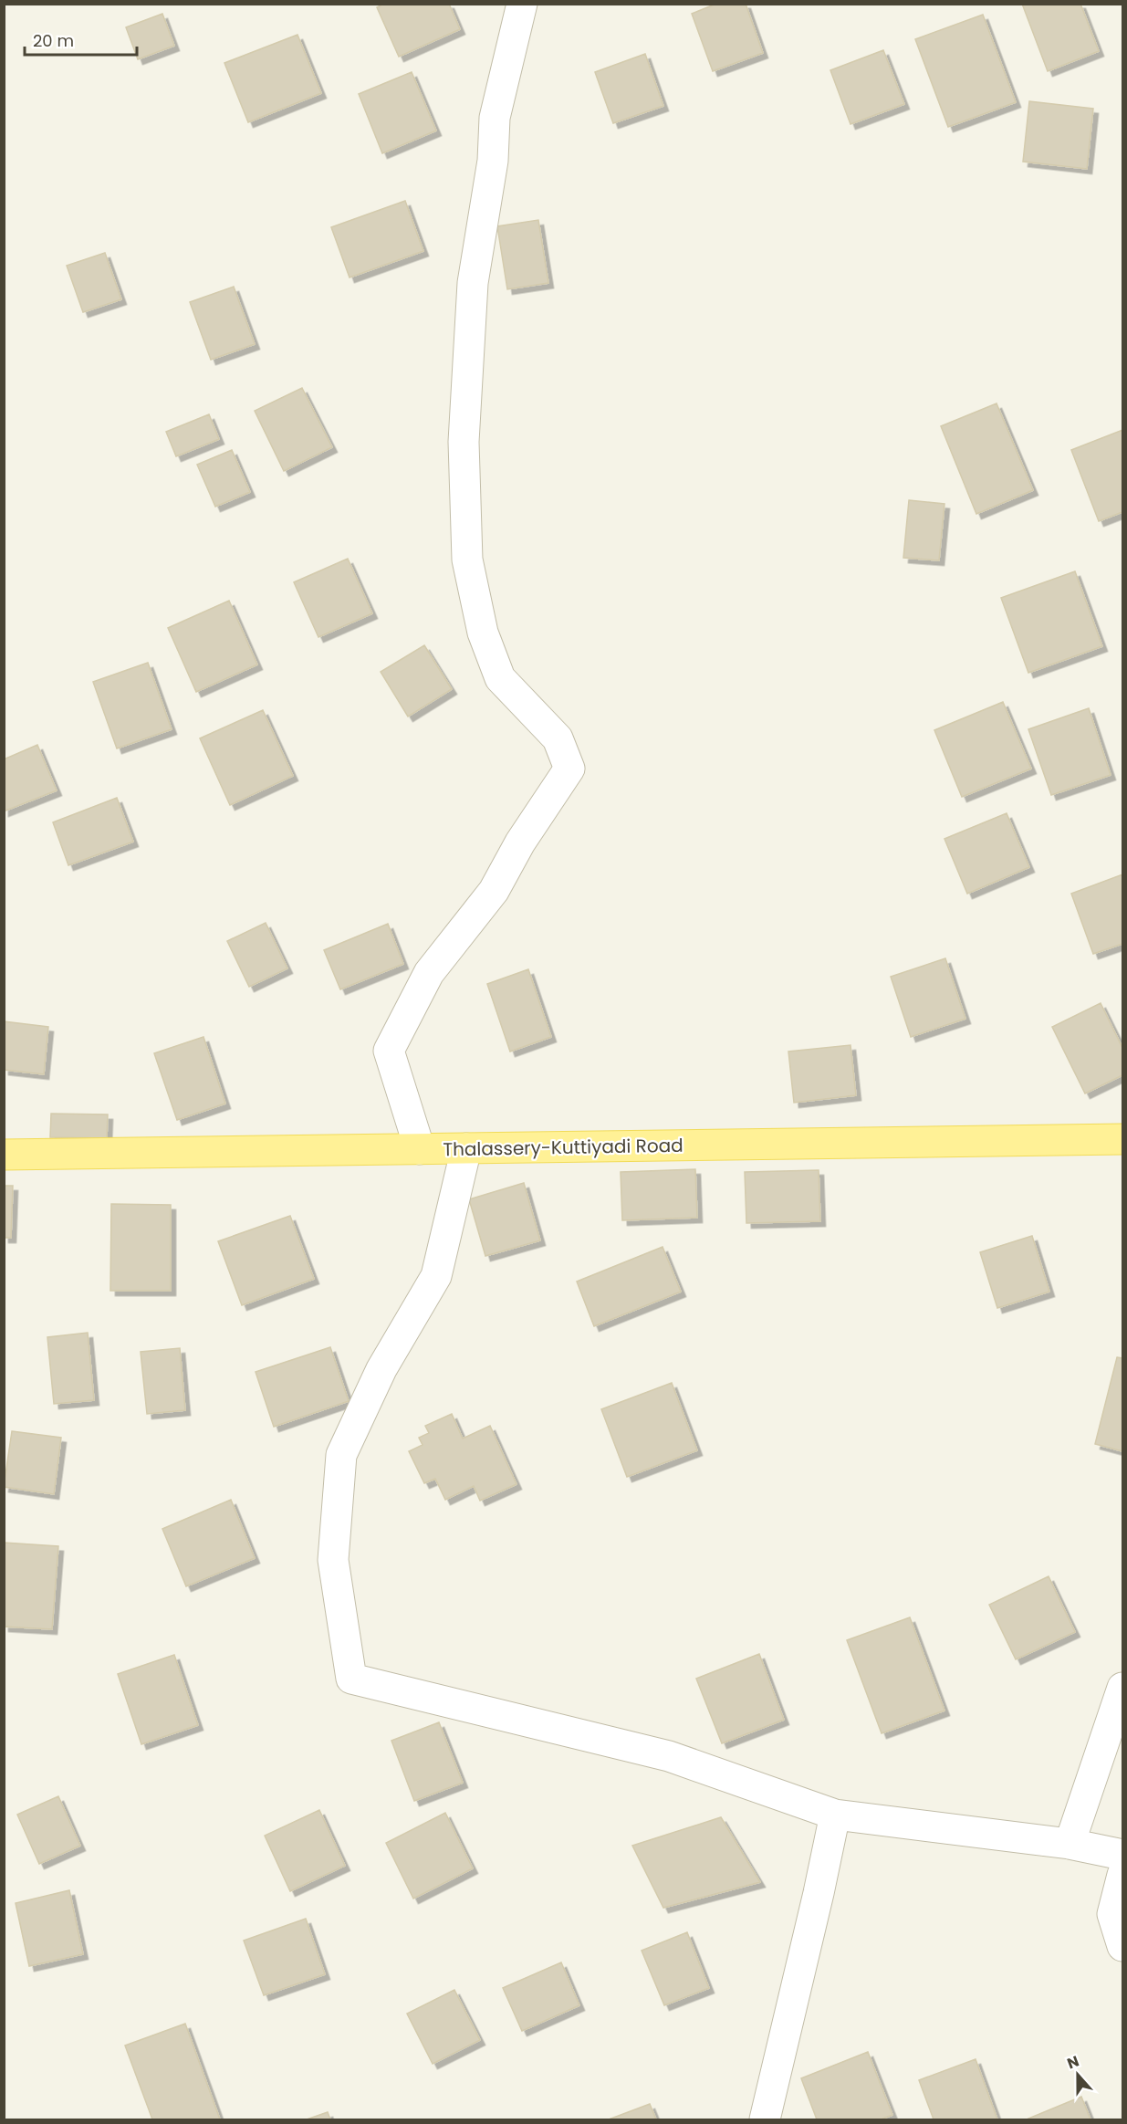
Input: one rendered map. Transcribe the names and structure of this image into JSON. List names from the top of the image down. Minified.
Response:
{"streets":{"main road":["Thalassery-Kuttiyadi Road"]},"scale_bar":"20 m","north":"top"}
